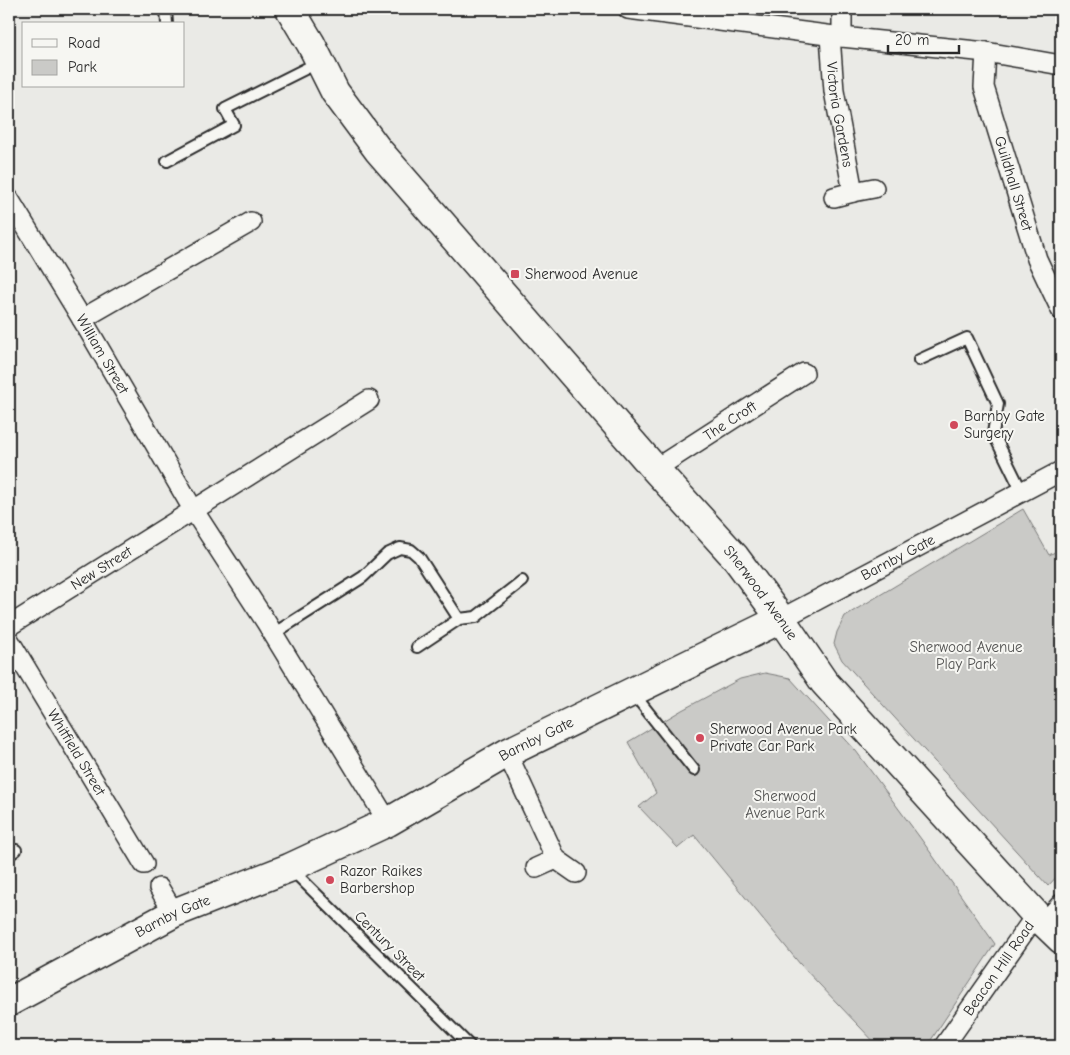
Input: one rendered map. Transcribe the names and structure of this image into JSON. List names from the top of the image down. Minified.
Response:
{"streets":{"street":["Victoria Gardens","Guildhall Street","William Street","The Croft","Barnby Gate","New Street","Sherwood Avenue","Whitfield Street","Beacon Hill Road"],"lane":["Century Street"]},"crossings":[["William Street","Barnby Gate"],["William Street","New Street"],["The Croft","Sherwood Avenue"],["Barnby Gate","Sherwood Avenue"],["Barnby Gate","Century Street"],["Sherwood Avenue","Beacon Hill Road"]],"parks":["Sherwood Avenue Play Park","Sherwood Avenue Park"],"places":{"transit":["Sherwood Avenue"],"other":["Barnby Gate Surgery","Sherwood Avenue Park Private Car Park","Razor Raikes Barbershop"]},"legend":["Road","Park"],"scale_bar":"20 m"}
